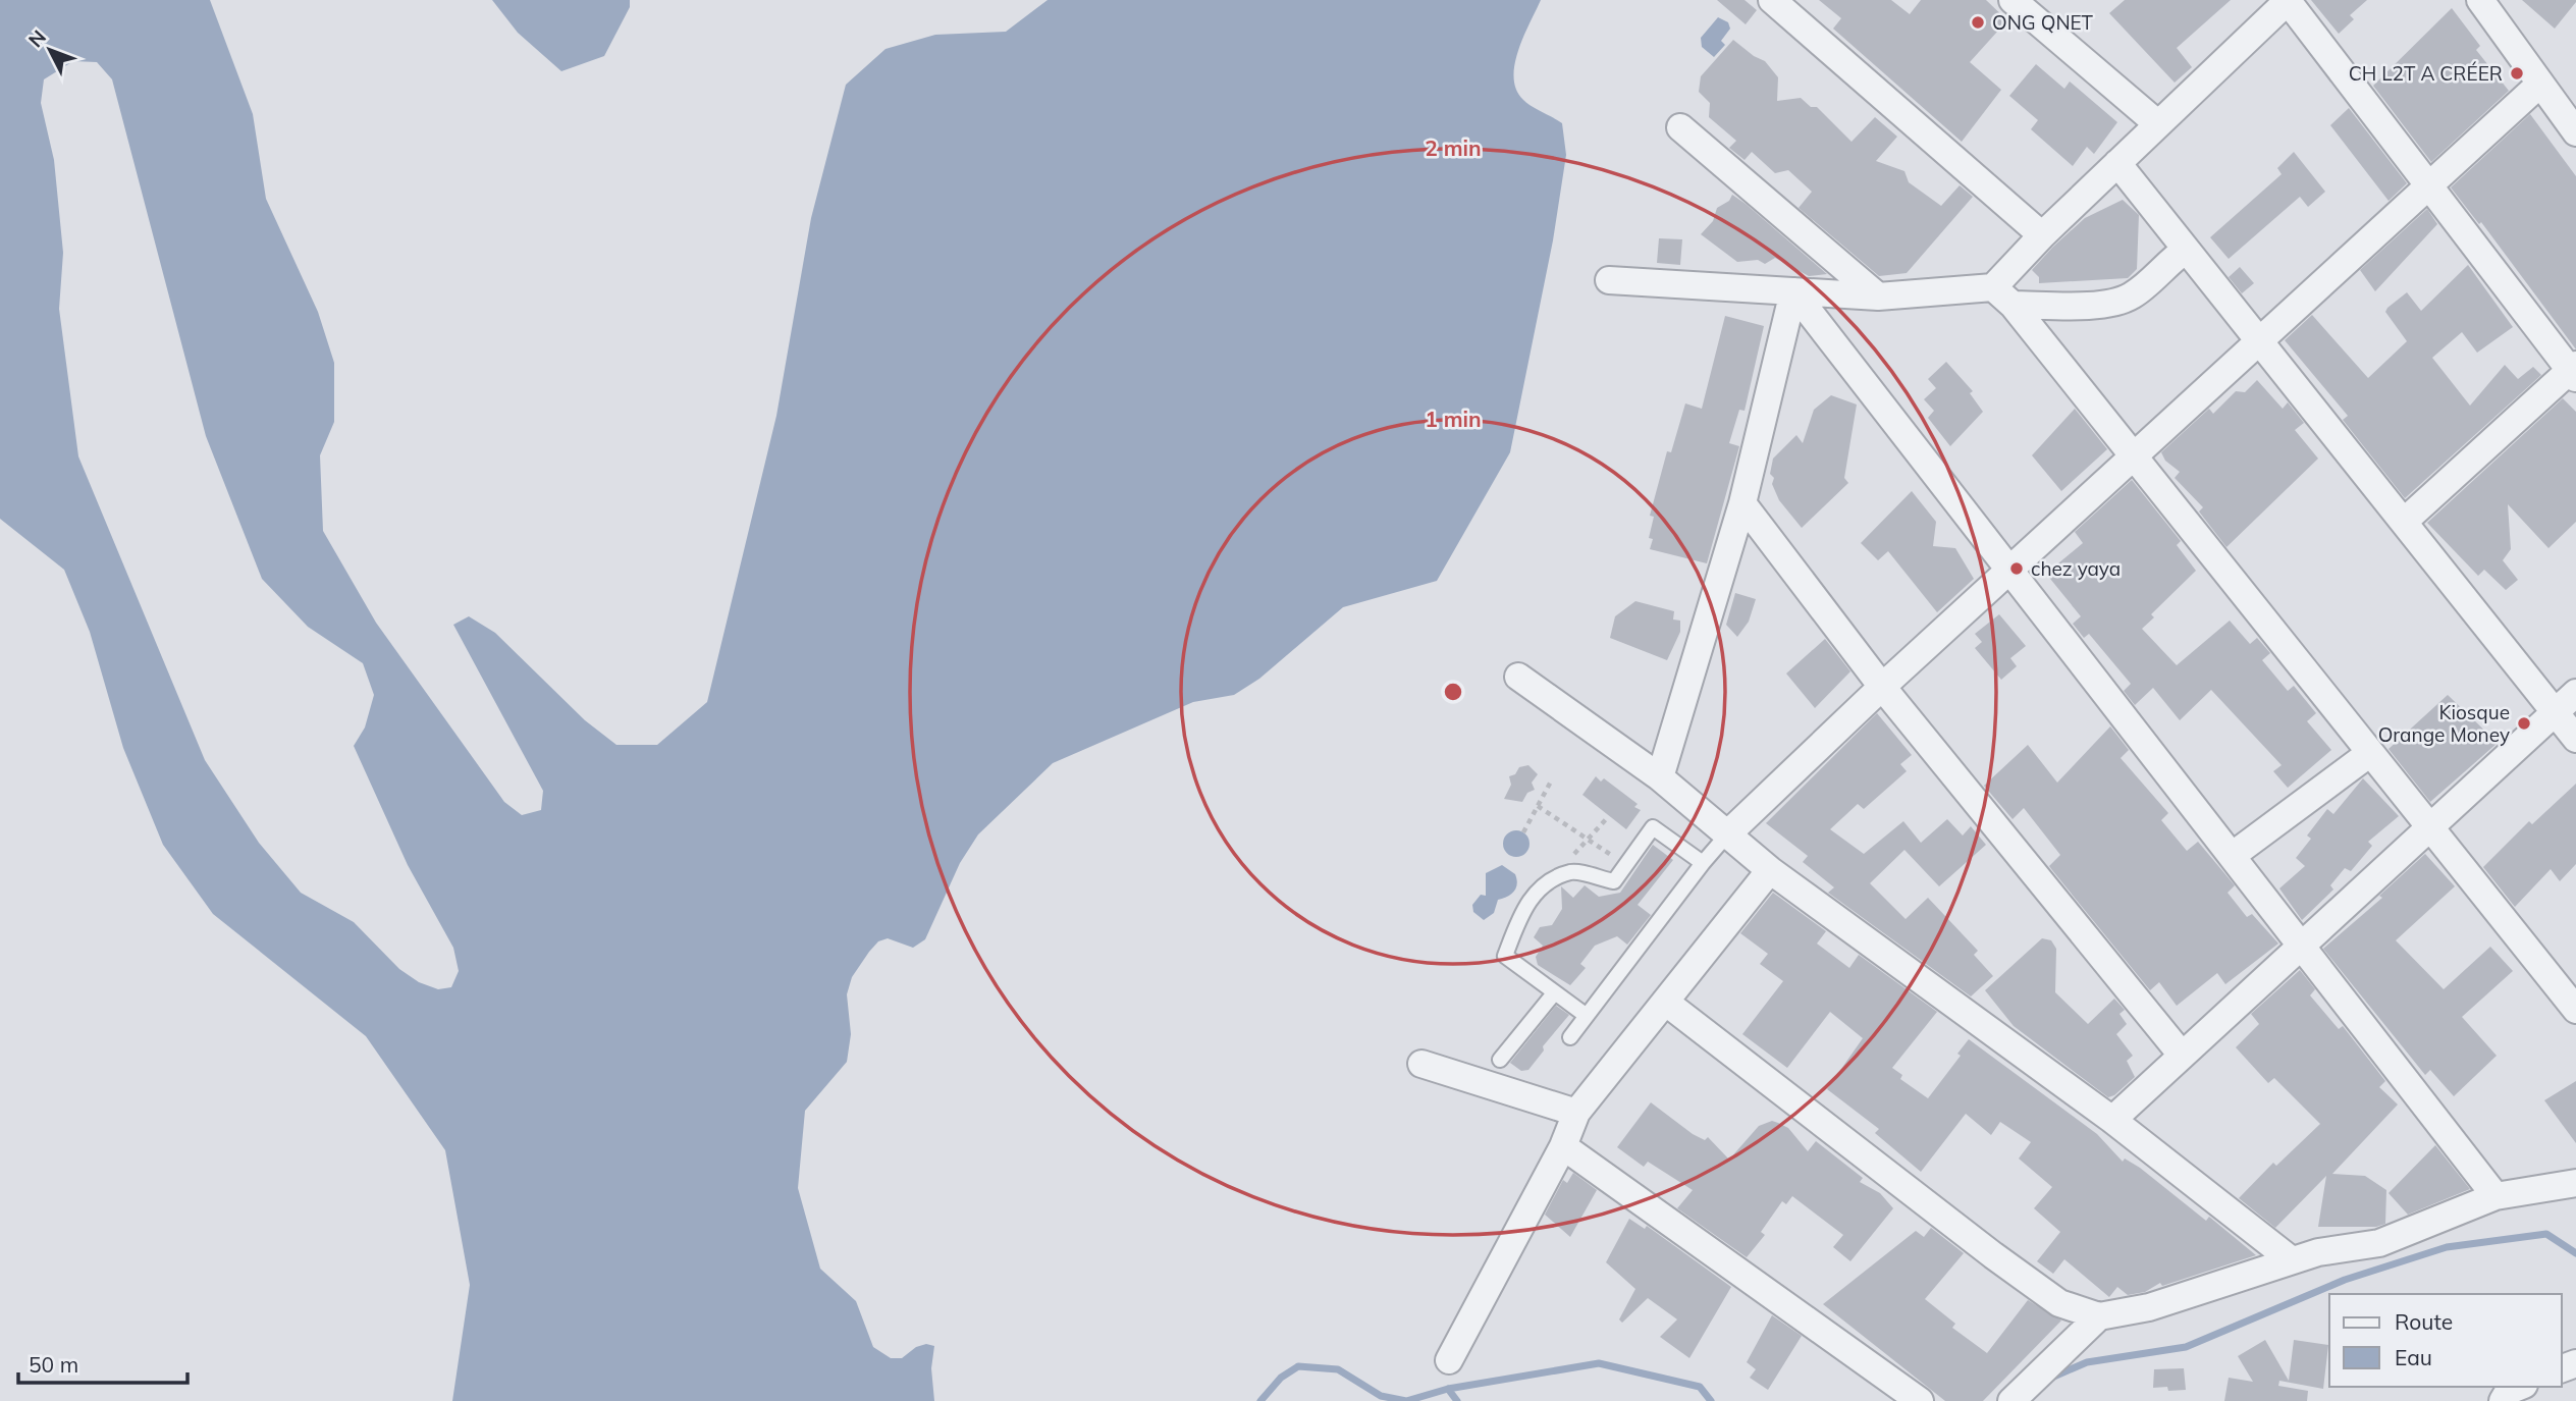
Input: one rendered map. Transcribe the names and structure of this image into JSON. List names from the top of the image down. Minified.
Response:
{"places":["ONG QNET","CH L2T A CRÉER","chez yaya","Kiosque Orange Money"],"legend":["Route","Eau"],"scale_bar":"50 m","north":"top left","rings":["2 min","1 min"]}
